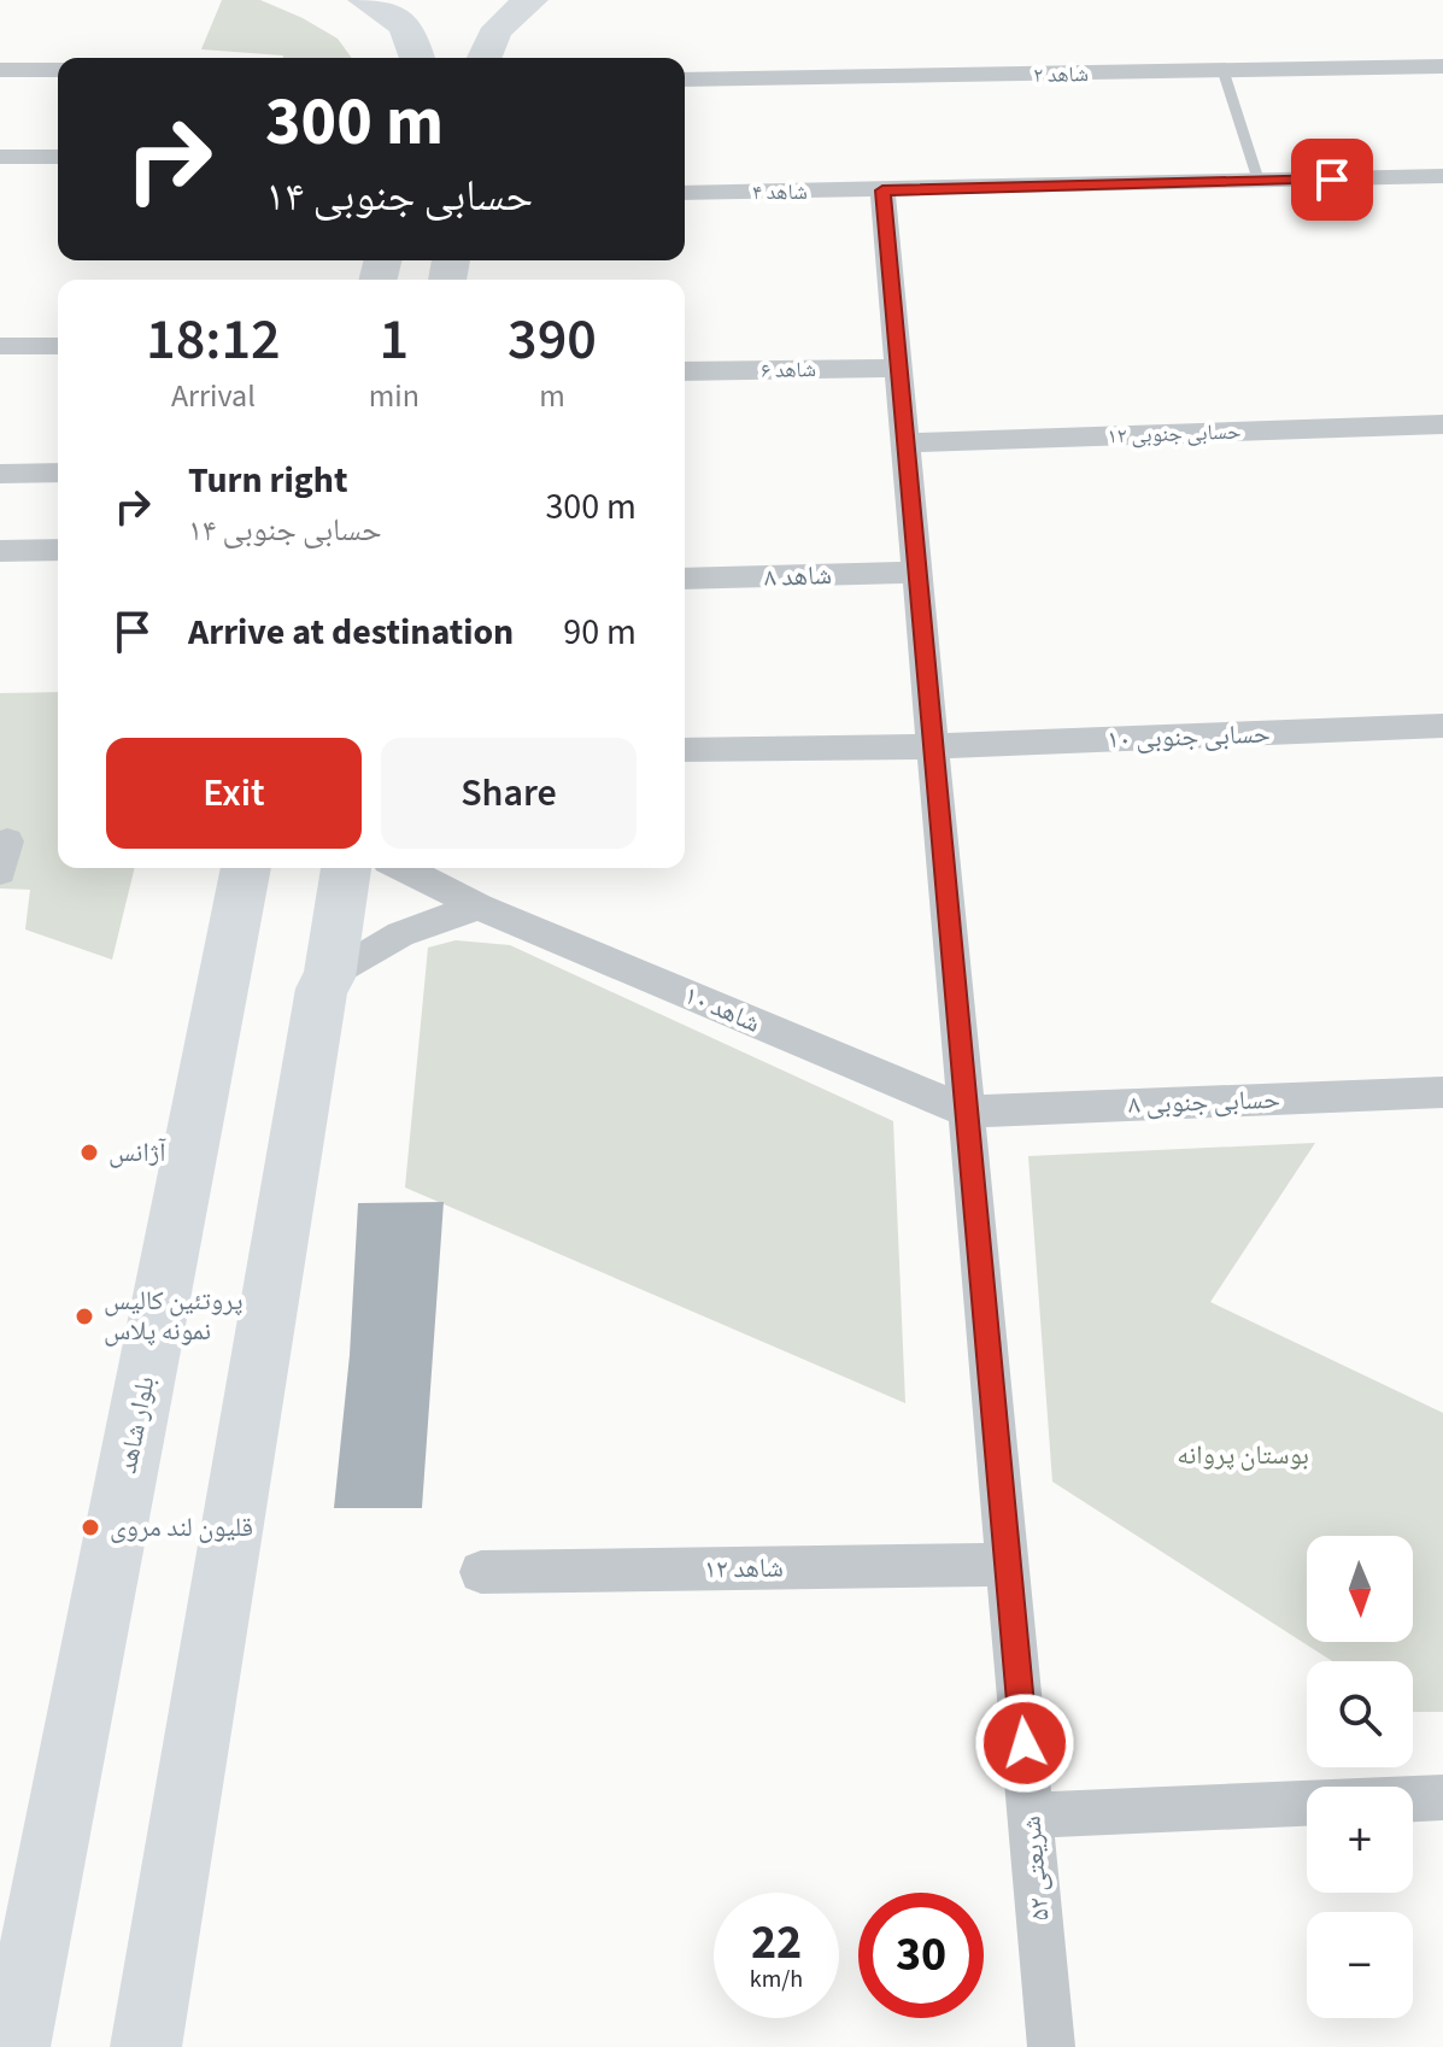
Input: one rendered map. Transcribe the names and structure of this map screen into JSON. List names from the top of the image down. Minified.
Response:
{"streets":{"main road":["بلوار شاهد"],"street":["شاهد ۲","شاهد ۴","شاهد ۶","حسابی جنوبی ۱۲","شاهد ۸","حسابی جنوبی ۱۰","شاهد ۱۰","حسابی جنوبی ۸","شاهد ۱۲","شریعتی ۵۲"]},"crossings":[["شاهد ۴","شریعتی ۵۲"],["شاهد ۶","شریعتی ۵۲"],["حسابی جنوبی ۱۲","شریعتی ۵۲"],["شاهد ۸","شریعتی ۵۲"],["حسابی جنوبی ۱۰","شریعتی ۵۲"],["شاهد ۱۰","حسابی جنوبی ۸"],["شاهد ۱۰","شریعتی ۵۲"],["حسابی جنوبی ۸","شریعتی ۵۲"],["شاهد ۱۲","شریعتی ۵۲"]],"parks":["بوستان پروانه"],"places":["آژانس","پروتئین کالیس نمونه پلاس","قلیون لند مروی"],"north":"bottom","page":{"turn":["300 m","حسابی جنوبی ۱۴"],"eta":["18:12","Arrival","1","min","390","m"],"list":[{"name":"Turn right","note":"حسابی جنوبی ۱۴","value":"300 m"},{"name":"Arrive at destination","value":"90 m"}],"buttons":["Exit","Share"],"map_buttons":["+","−"],"speed":"22 km/h","limit":"30"}}
